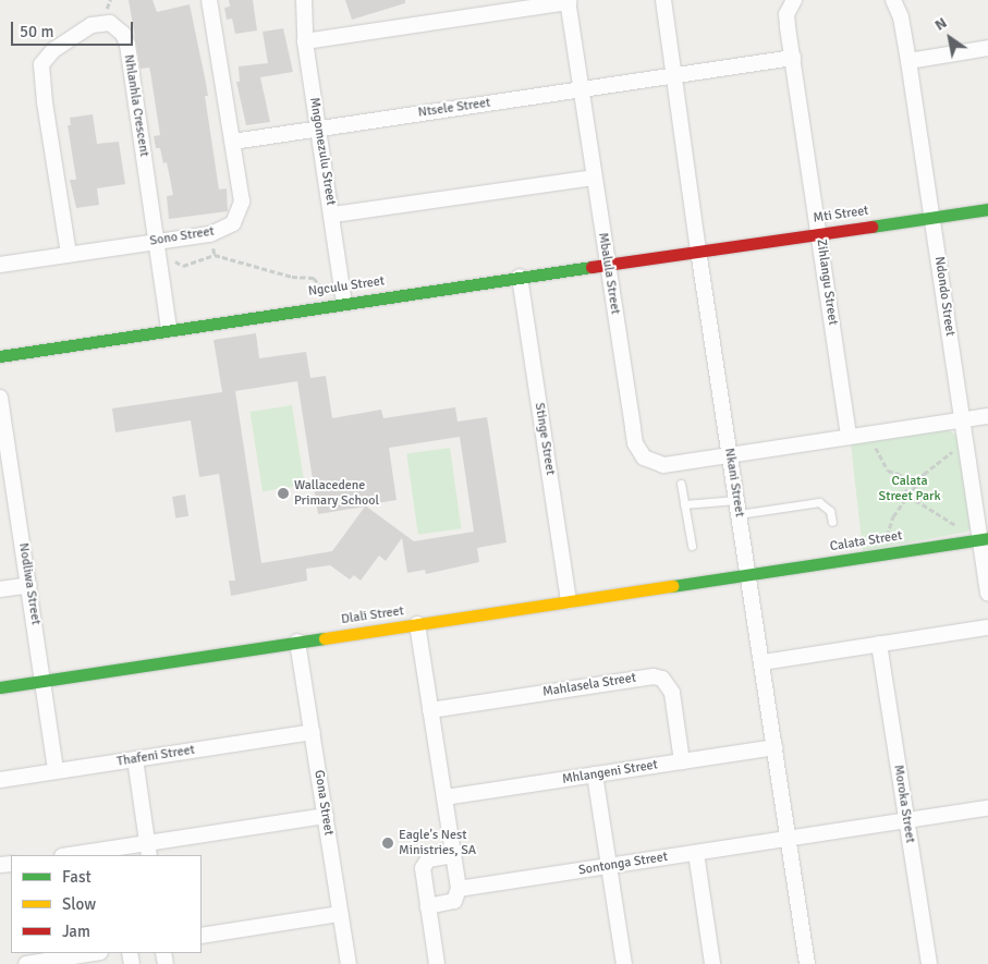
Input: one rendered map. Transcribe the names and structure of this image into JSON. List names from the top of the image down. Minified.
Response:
{"streets":{"street":["Nhlanhla Crescent","Ntsele Street","Mngomezulu Street","Mti Street","Sono Street","Mbalula Street","Zihlangu Street","Ngculu Street","Ndondo Street","Stinge Street","Nkani Street","Calata Street","Nodliwa Street","Dlali Street","Mahlasela Street","Thafeni Street","Mhlangeni Street","Gona Street","Moroka Street","Sontonga Street"]},"crossings":[["Nhlanhla Crescent","Sono Street"],["Nhlanhla Crescent","Ngculu Street"],["Ntsele Street","Mngomezulu Street"],["Ntsele Street","Sono Street"],["Ntsele Street","Mbalula Street"],["Ntsele Street","Zihlangu Street"],["Ntsele Street","Nkani Street"],["Mngomezulu Street","Ngculu Street"],["Mti Street","Zihlangu Street"],["Mti Street","Ngculu Street"],["Mti Street","Ndondo Street"],["Mti Street","Nkani Street"],["Mbalula Street","Ngculu Street"],["Mbalula Street","Nkani Street"],["Ngculu Street","Stinge Street"],["Ngculu Street","Nkani Street"],["Ndondo Street","Calata Street"],["Stinge Street","Dlali Street"],["Nkani Street","Calata Street"],["Nkani Street","Dlali Street"],["Nkani Street","Mhlangeni Street"],["Nkani Street","Sontonga Street"],["Calata Street","Dlali Street"],["Nodliwa Street","Dlali Street"],["Nodliwa Street","Thafeni Street"],["Dlali Street","Gona Street"],["Mahlasela Street","Mhlangeni Street"],["Thafeni Street","Gona Street"],["Moroka Street","Sontonga Street"]],"parks":["Calata Street Park"],"places":["Wallacedene Primary School","Eagle's Nest Ministries, SA"],"legend":["Fast","Slow","Jam"],"scale_bar":"50 m","north":"top left"}
